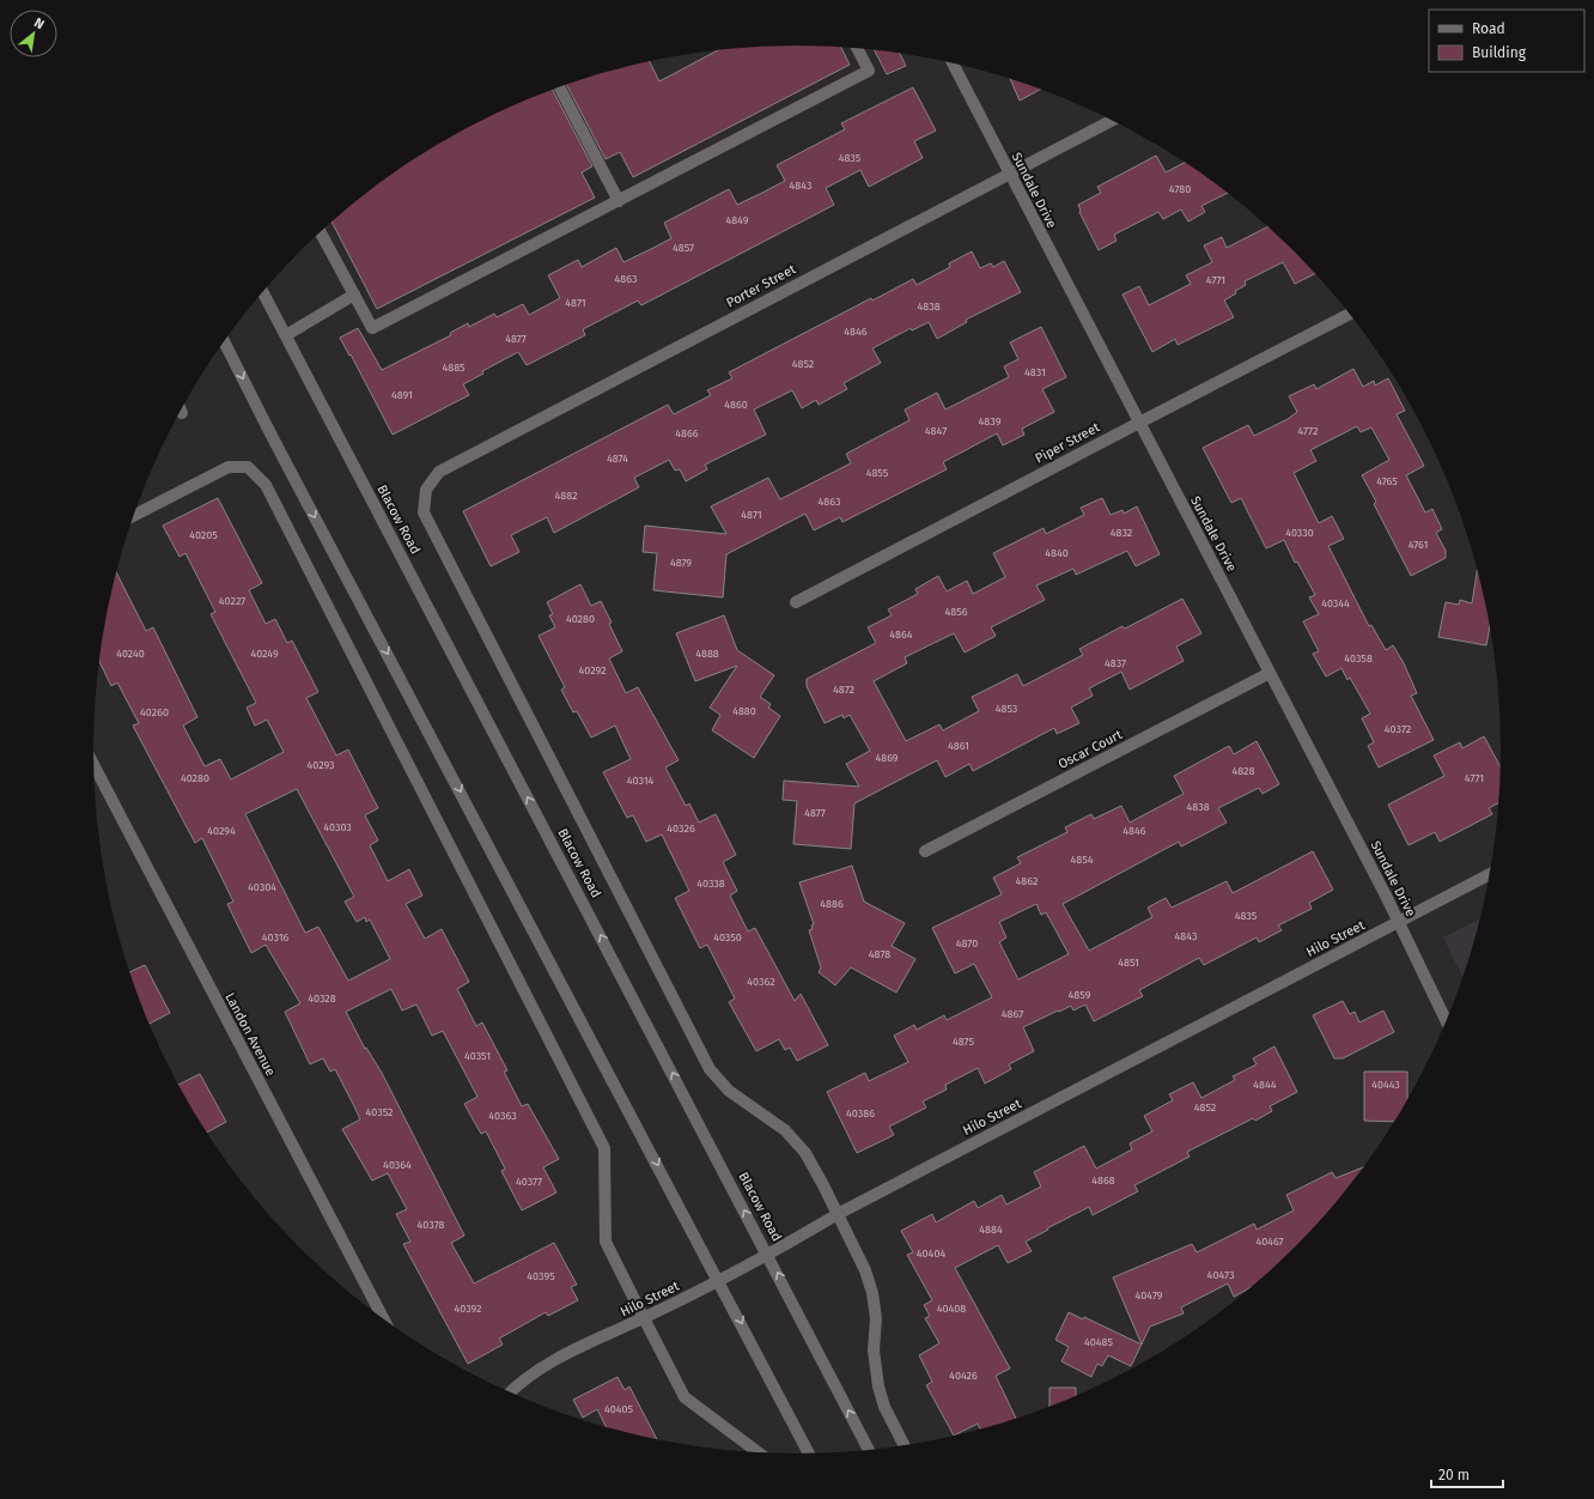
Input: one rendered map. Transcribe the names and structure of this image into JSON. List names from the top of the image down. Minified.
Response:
{"streets":{"street":["Sundale Drive","Porter Street","Piper Street","Blacow Road","Oscar Court","Hilo Street","Landon Avenue"]},"crossings":[["Sundale Drive","Porter Street"],["Sundale Drive","Piper Street"],["Sundale Drive","Oscar Court"],["Sundale Drive","Hilo Street"],["Porter Street","Blacow Road"],["Blacow Road","Hilo Street"]],"house_numbers":["4835","4843","4780","4849","4857","4863","4771","4871","4838","4846","4877","4852","4885","4831","4891","4860","4839","4847","4772","4866","4874","4855","4765","4882","4863","4871","4832","40330","40205","4761","4840","4879","40227","40344","4856","40280","4864","40240","40249","4888","40358","4837","40292","4872","4853","4880","40260","40372","4861","4869","40293","4828","40280","4771","40314","4838","4877","40303","40326","40294","4846","4854","4862","40338","40304","4886","4835","4843","40316","40350","4870","4878","4851","40362","4859","40328","4867","4875","40351","4844","40443","4852","40352","40386","40363","40364","4868","40377","40378","4884","40467","40404","40473","40395","40479","40392","40408","40485","40426","40405"],"legend":["Road","Building"],"scale_bar":"20 m","north":"top right"}
